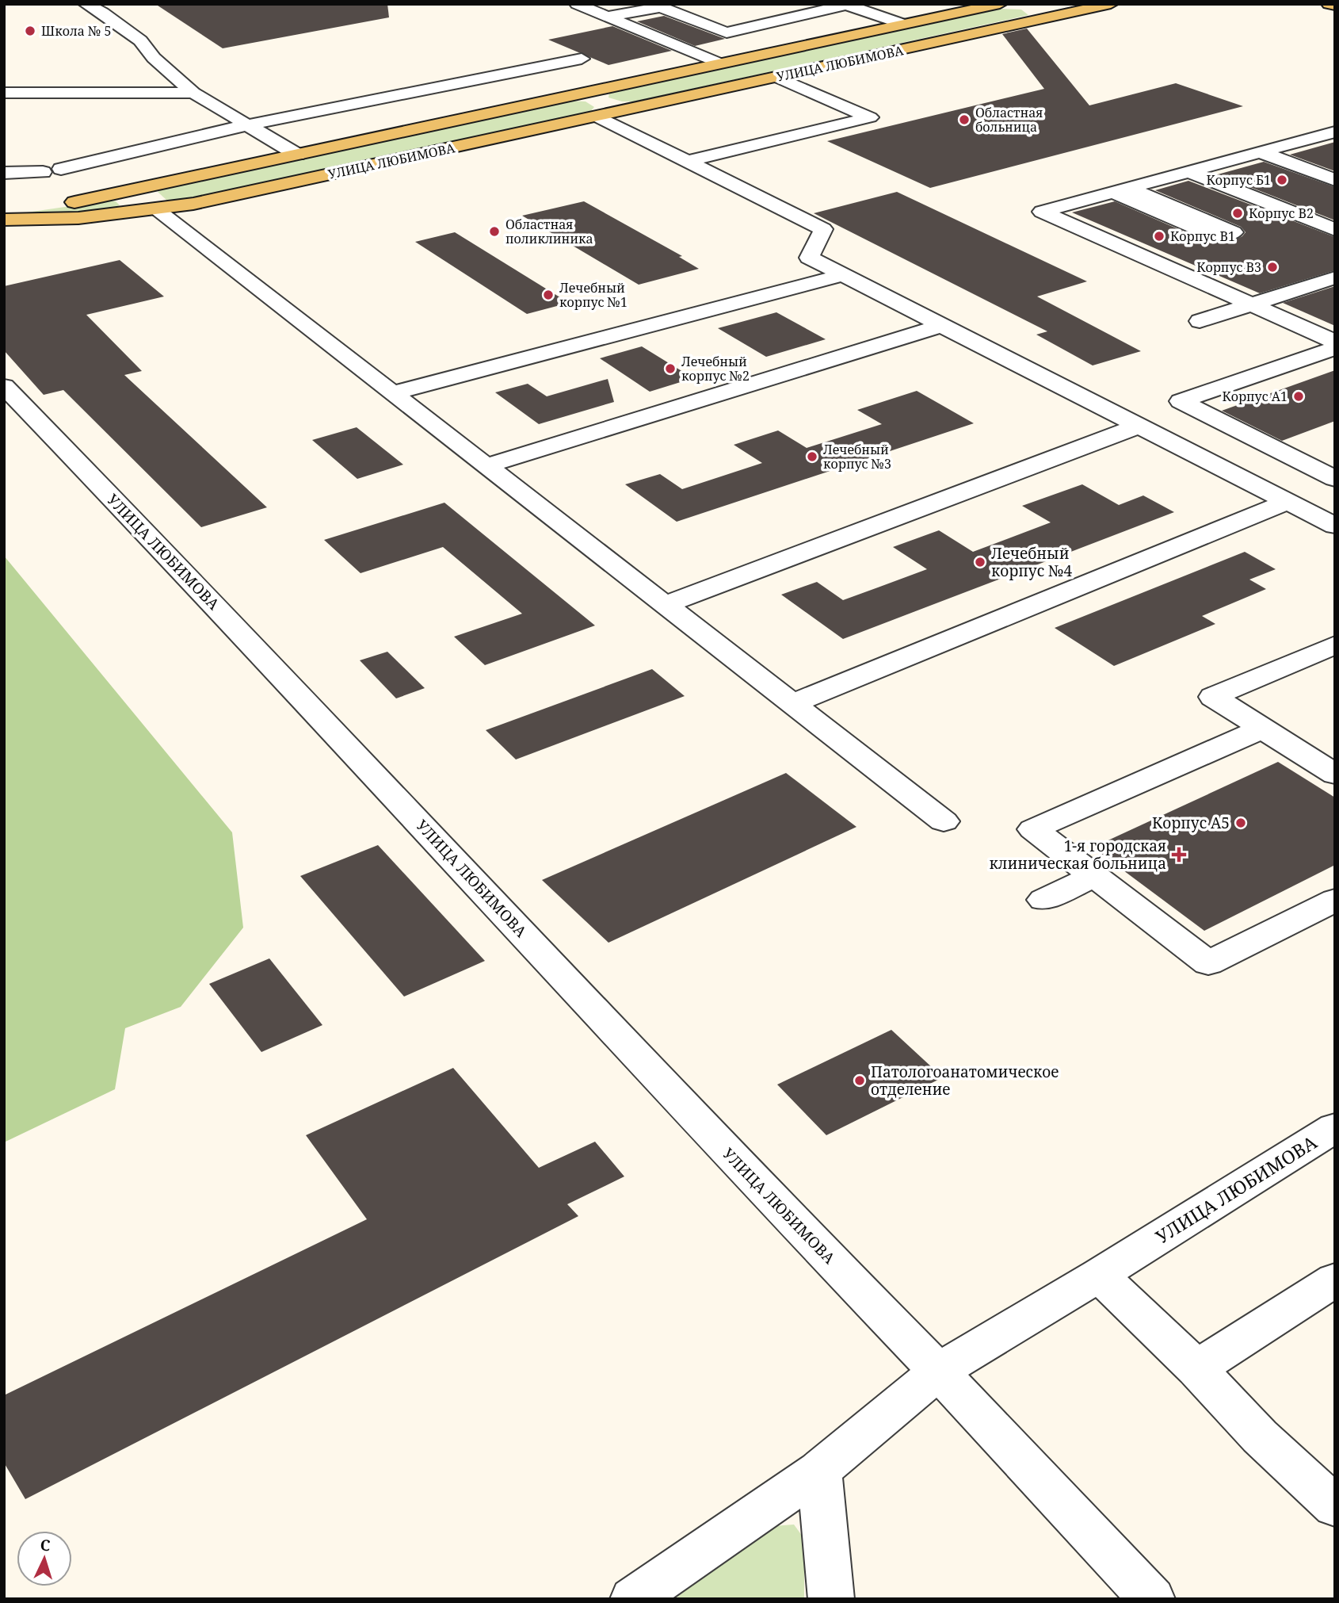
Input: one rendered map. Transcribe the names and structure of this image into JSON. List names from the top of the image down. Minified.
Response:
{"streets":{"main road":["УЛИЦА ЛЮБИМОВА"]},"places":{"other":["Школа № 5","Областная больница","Корпус Б1","Корпус В2","Областная поликлиника","Корпус В1","Корпус В3","Лечебный корпус №1","Лечебный корпус №2","Корпус А1","Лечебный корпус №3","Лечебный корпус №4","Корпус А5","Патологоанатомическое отделение"],"health":["1-я городская клиническая больница"]},"north":"top"}
